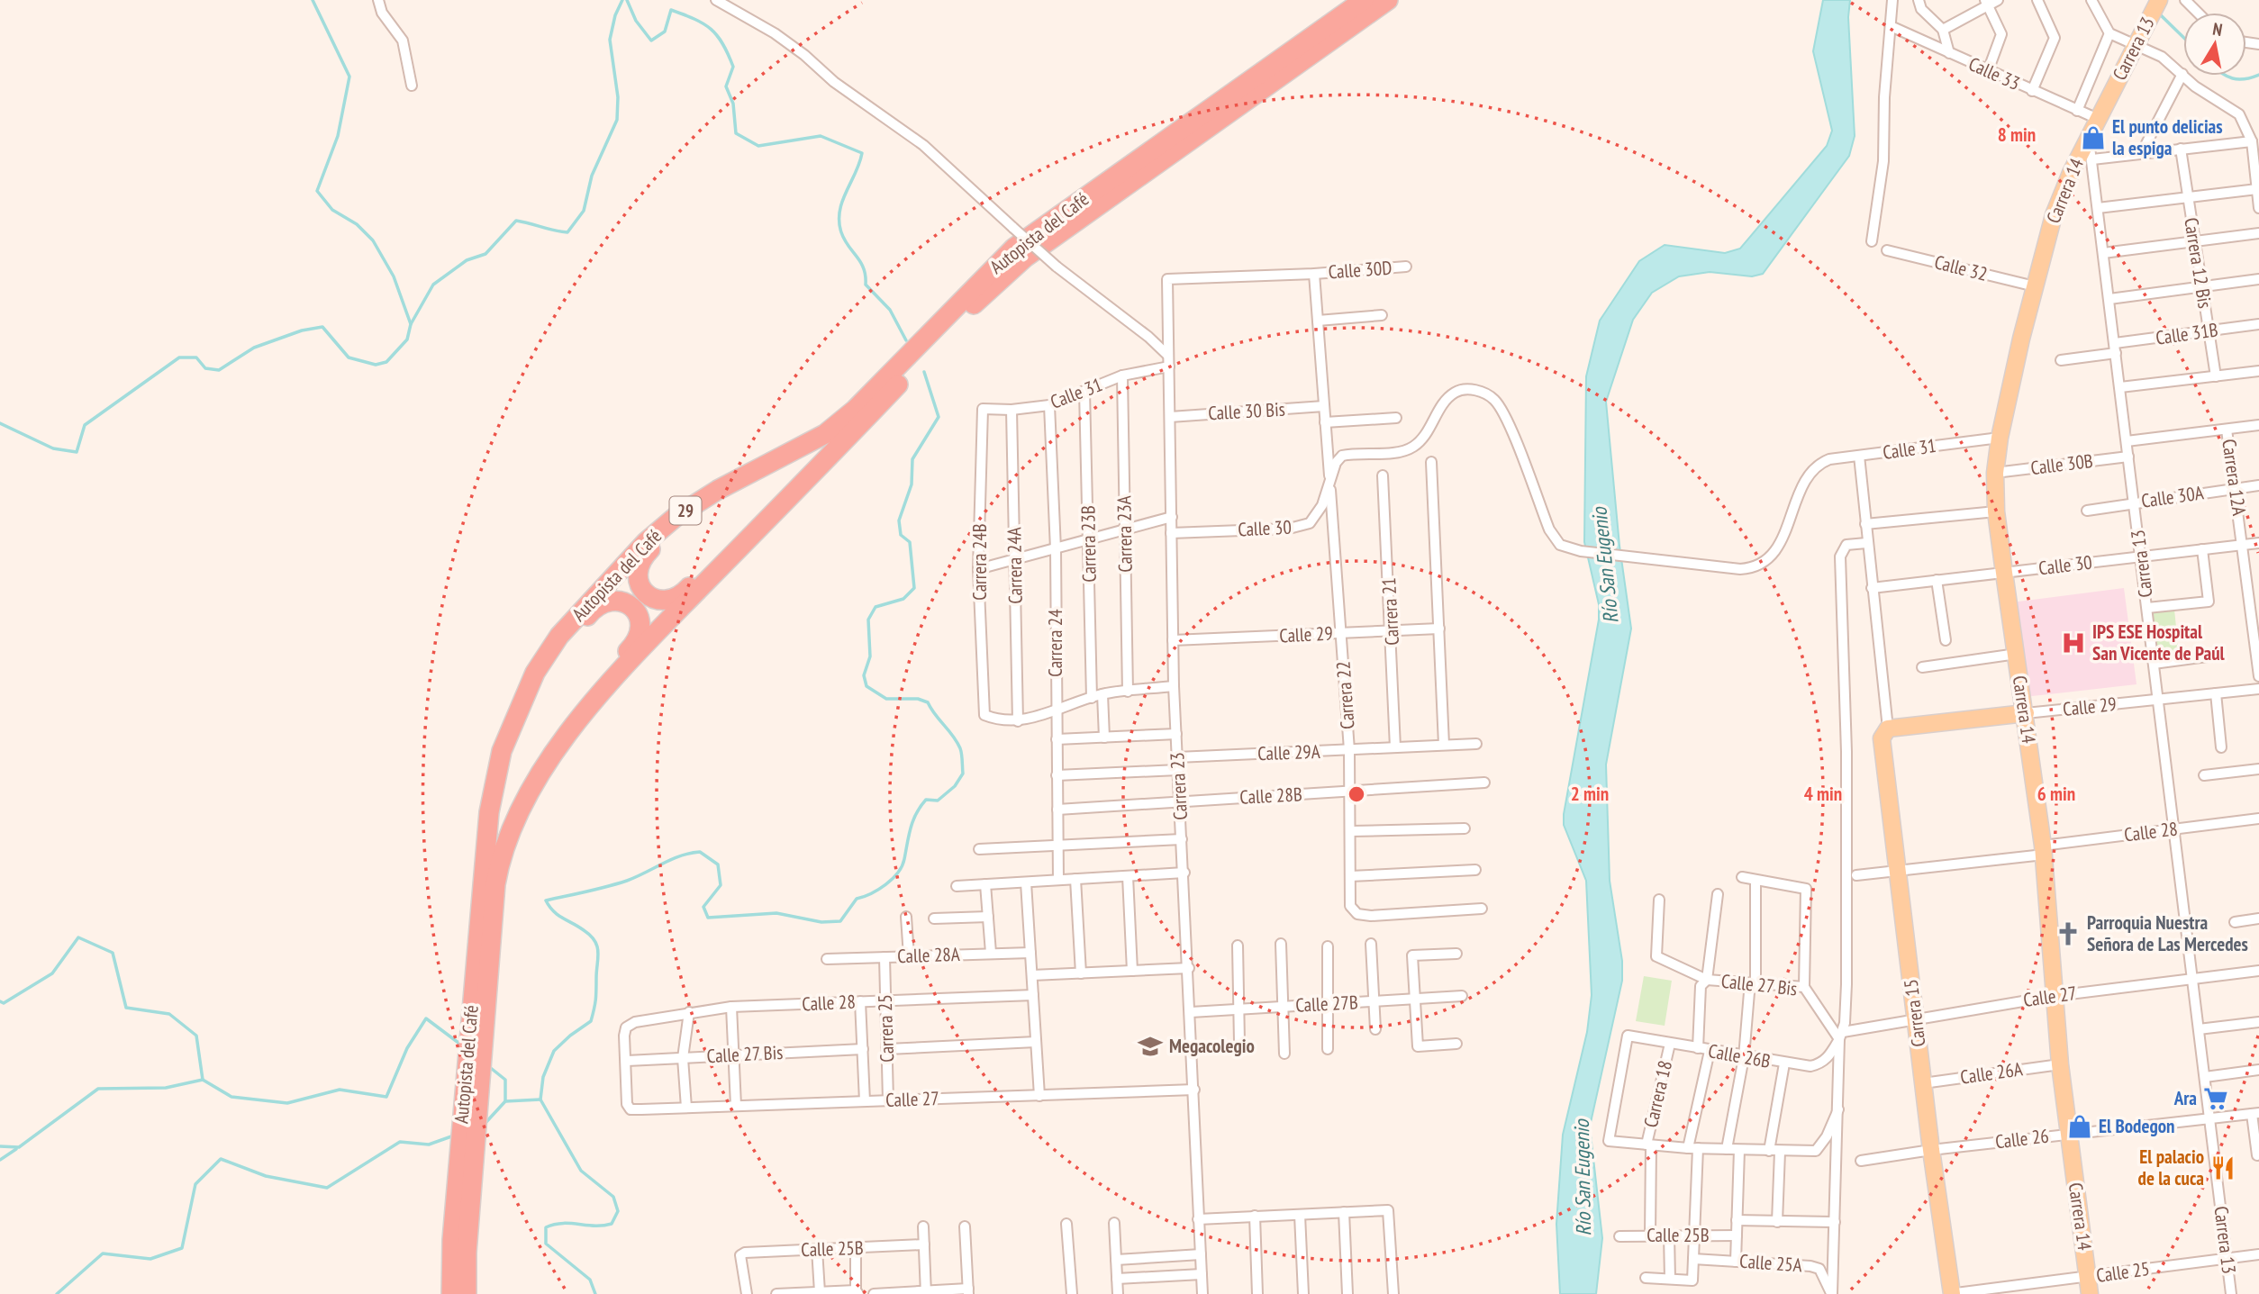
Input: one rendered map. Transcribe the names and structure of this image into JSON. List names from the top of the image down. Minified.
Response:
{"streets":{"highway":["Autopista del Café","29"],"main road":["Carrera 13","Carrera 14","Calle 29","Carrera 15"],"street":["Calle 33","Carrera 12 Bis","Calle 32","Calle 30D","Calle 31B","Calle 31","Calle 30 Bis","Calle 30B","Carrera 12A","Calle 30A","Calle 30","Carrera 23A","Carrera 23B","Carrera 24B","Carrera 24A","Carrera 21","Carrera 24","Carrera 22","Calle 29A","Carrera 23","Calle 28B","Calle 28","Calle 28A","Calle 27 Bis","Calle 27","Calle 27B","Carrera 25","Calle 26B","Calle 26A","Carrera 18","Calle 26","Calle 25B","Calle 25A","Calle 25"]},"crossings":[["Carrera 13","Calle 33"],["Carrera 13","Carrera 14"],["Carrera 13","Calle 31B"],["Carrera 13","Calle 30B"],["Carrera 13","Calle 30A"],["Carrera 13","Calle 30"],["Carrera 13","Calle 29"],["Carrera 13","Calle 28"],["Carrera 13","Calle 27"],["Carrera 13","Calle 26"],["Carrera 13","Calle 25"],["Carrera 14","Calle 32"],["Carrera 14","Calle 31"],["Carrera 14","Calle 30B"],["Carrera 14","Calle 30"],["Carrera 14","Calle 29"],["Carrera 14","Calle 28"],["Carrera 14","Calle 27"],["Carrera 14","Calle 26A"],["Carrera 14","Calle 26"],["Carrera 14","Calle 25"],["Carrera 12 Bis","Calle 31B"],["Calle 30D","Carrera 22"],["Calle 30D","Carrera 23"],["Calle 31","Calle 30"],["Calle 31","Carrera 23A"],["Calle 31","Carrera 23B"],["Calle 31","Carrera 24B"],["Calle 31","Carrera 24A"],["Calle 31","Carrera 24"],["Calle 31","Carrera 23"],["Calle 31","Carrera 15"],["Calle 30 Bis","Carrera 22"],["Calle 30 Bis","Carrera 23"],["Carrera 12A","Calle 30A"],["Carrera 12A","Calle 30"],["Calle 30","Carrera 22"],["Calle 30","Carrera 23"],["Calle 30","Carrera 15"],["Carrera 24B","Carrera 24A"],["Carrera 21","Calle 29"],["Carrera 21","Calle 29A"],["Calle 29","Carrera 22"],["Calle 29","Carrera 23"],["Calle 29","Carrera 15"],["Carrera 24","Calle 28B"],["Carrera 22","Calle 29A"],["Carrera 22","Carrera 23"],["Carrera 22","Calle 28B"],["Calle 29A","Carrera 23"],["Carrera 23","Calle 28B"],["Carrera 23","Calle 27"],["Carrera 23","Calle 27B"],["Calle 28","Calle 27 Bis"],["Calle 28","Calle 27"],["Calle 28","Carrera 15"],["Calle 28","Carrera 25"],["Calle 28A","Carrera 25"],["Calle 27 Bis","Calle 27"],["Calle 27 Bis","Calle 26B"],["Calle 27","Carrera 15"],["Calle 27","Carrera 25"],["Calle 27","Calle 26B"],["Carrera 15","Calle 26A"],["Carrera 15","Calle 26"],["Carrera 15","Calle 25"],["Calle 26B","Carrera 18"],["Carrera 18","Calle 25B"]],"water":["Río San Eugenio"],"places":{"shop":["El punto delicias la espiga","El Bodegon"],"hospital":["IPS ESE Hospital San Vicente de Paúl"],"church":["Parroquia Nuestra Señora de Las Mercedes"],"school or university":["Megacolegio"],"supermarket":["Ara"],"restaurant":["El palacio de la cuca"]},"north":"top","rings":["8 min","2 min","4 min","6 min"]}
